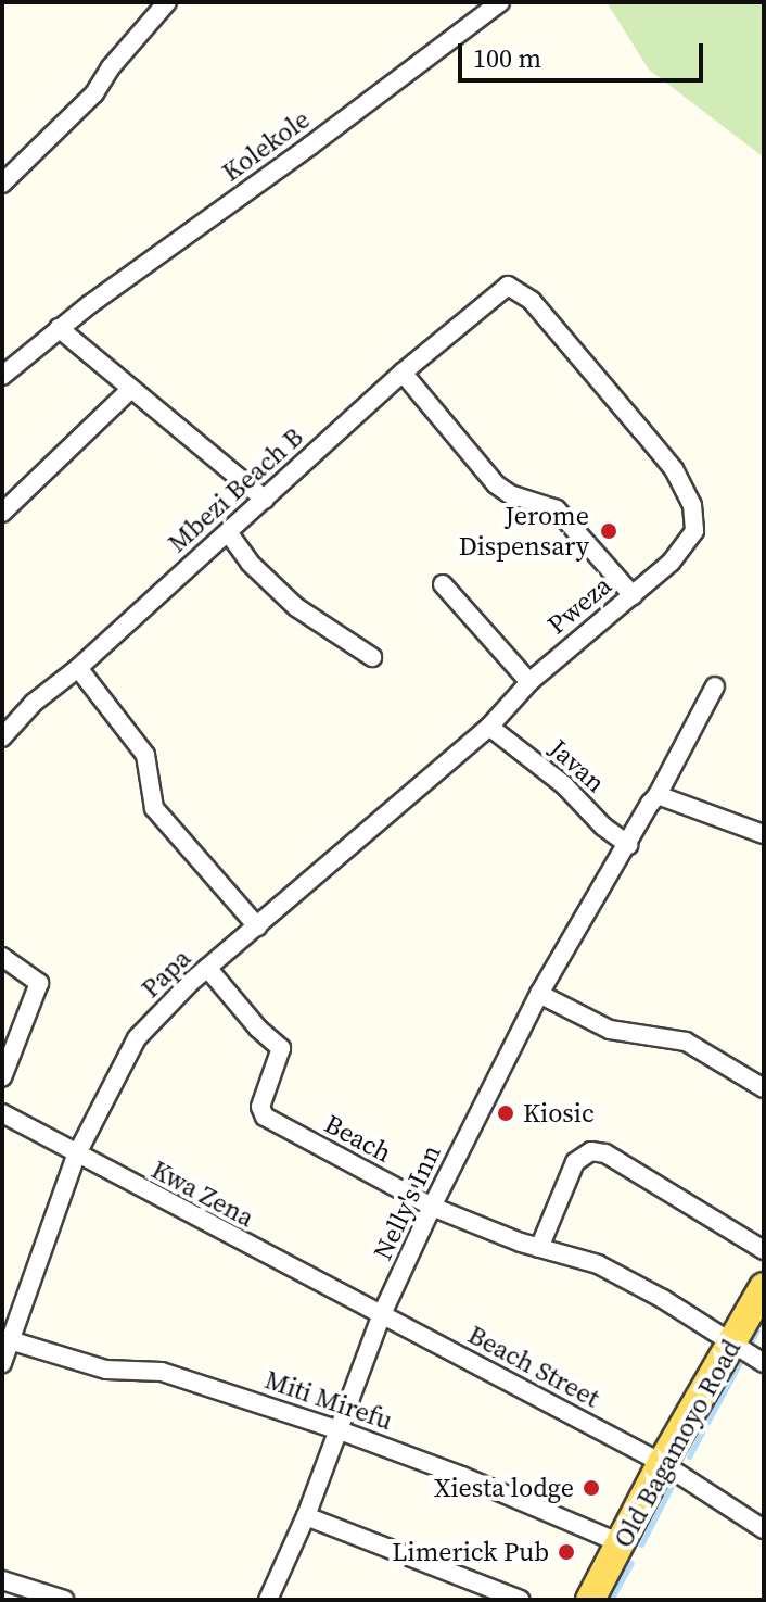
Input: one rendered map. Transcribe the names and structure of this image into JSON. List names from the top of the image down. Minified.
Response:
{"streets":{"main road":["Old Bagamoyo Road"],"street":["Kolekole","Mbezi Beach B","Pweza","Javan","Papa","Beach","Kwa Zena","Nelly's Inn","Beach Street","Miti Mirefu"]},"crossings":[["Mbezi Beach B","Pweza"],["Pweza","Javan"],["Pweza","Papa"],["Javan","Nelly's Inn"],["Papa","Beach"],["Papa","Kwa Zena"],["Papa","Miti Mirefu"],["Beach","Nelly's Inn"],["Beach","Old Bagamoyo Road"],["Kwa Zena","Nelly's Inn"],["Kwa Zena","Beach Street"],["Nelly's Inn","Beach Street"],["Nelly's Inn","Miti Mirefu"],["Beach Street","Old Bagamoyo Road"],["Miti Mirefu","Old Bagamoyo Road"]],"places":["Jerome Dispensary","Kiosic","Xiesta lodge","Limerick Pub"],"scale_bar":"100 m"}
